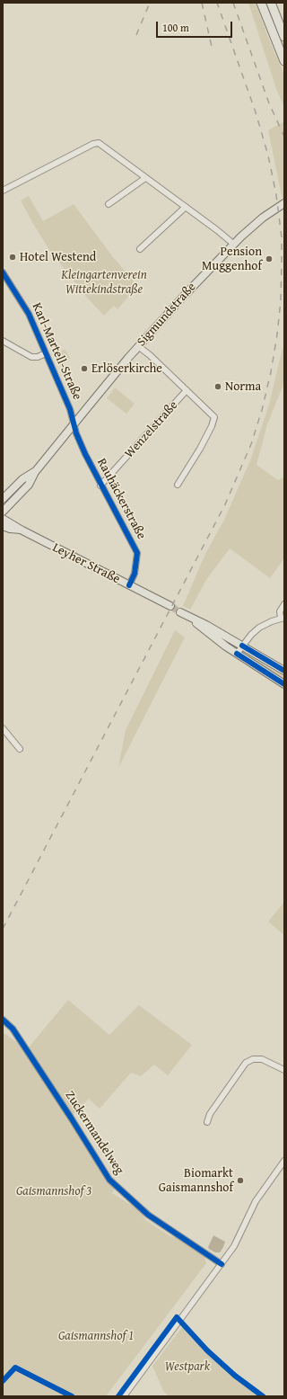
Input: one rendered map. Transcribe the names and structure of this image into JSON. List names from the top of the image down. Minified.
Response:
{"streets":{"main road":["Sigmundstraße","Leyher Straße"],"street":["Karl-Martell-Straße","Wenzelstraße","Rauhäckerstraße","Zuckermandelweg"]},"crossings":[["Sigmundstraße","Karl-Martell-Straße"],["Sigmundstraße","Rauhäckerstraße"],["Karl-Martell-Straße","Rauhäckerstraße"],["Wenzelstraße","Rauhäckerstraße"],["Rauhäckerstraße","Leyher Straße"]],"parks":["Kleingartenverein Wittekindstraße","Gaismannshof 3","Gaismannshof 1","Westpark"],"places":["Hotel Westend","Pension Muggenhof","Erlöserkirche","Norma","Biomarkt Gaismannshof"],"scale_bar":"100 m"}
